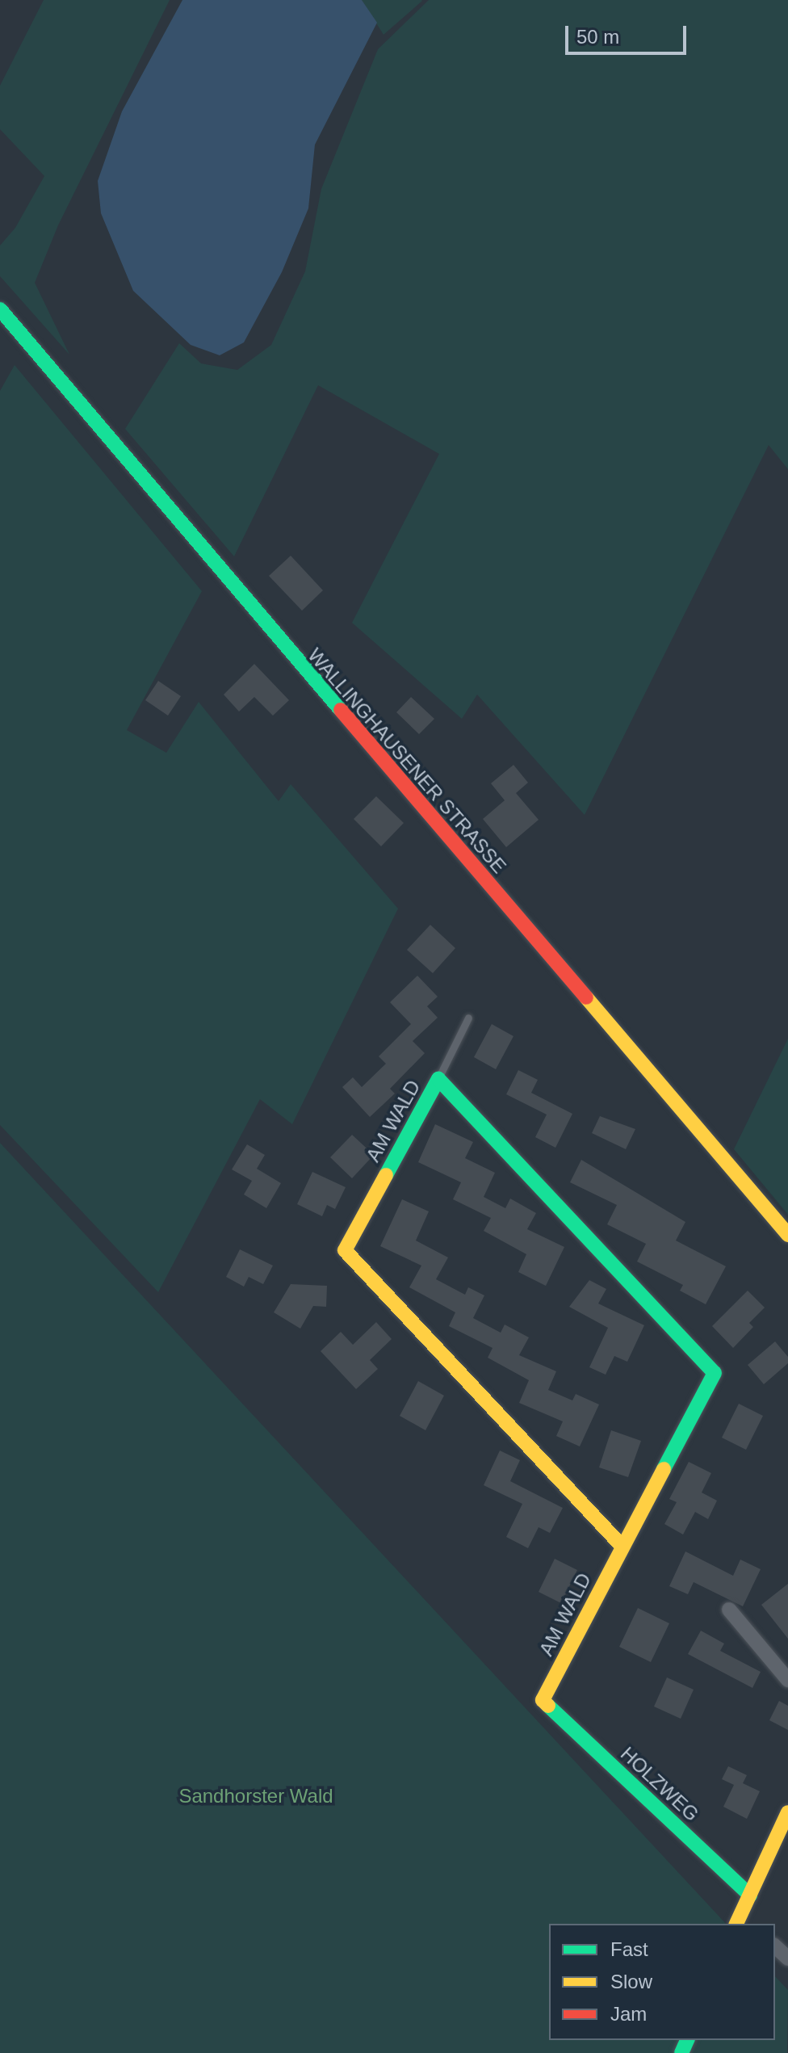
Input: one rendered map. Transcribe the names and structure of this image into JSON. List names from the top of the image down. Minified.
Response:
{"streets":{"street":["WALLINGHAUSENER STRASSE","AM WALD","HOLZWEG"]},"crossings":[["AM WALD","HOLZWEG"]],"parks":["Sandhorster Wald"],"legend":["Fast","Slow","Jam"],"scale_bar":"50 m"}
